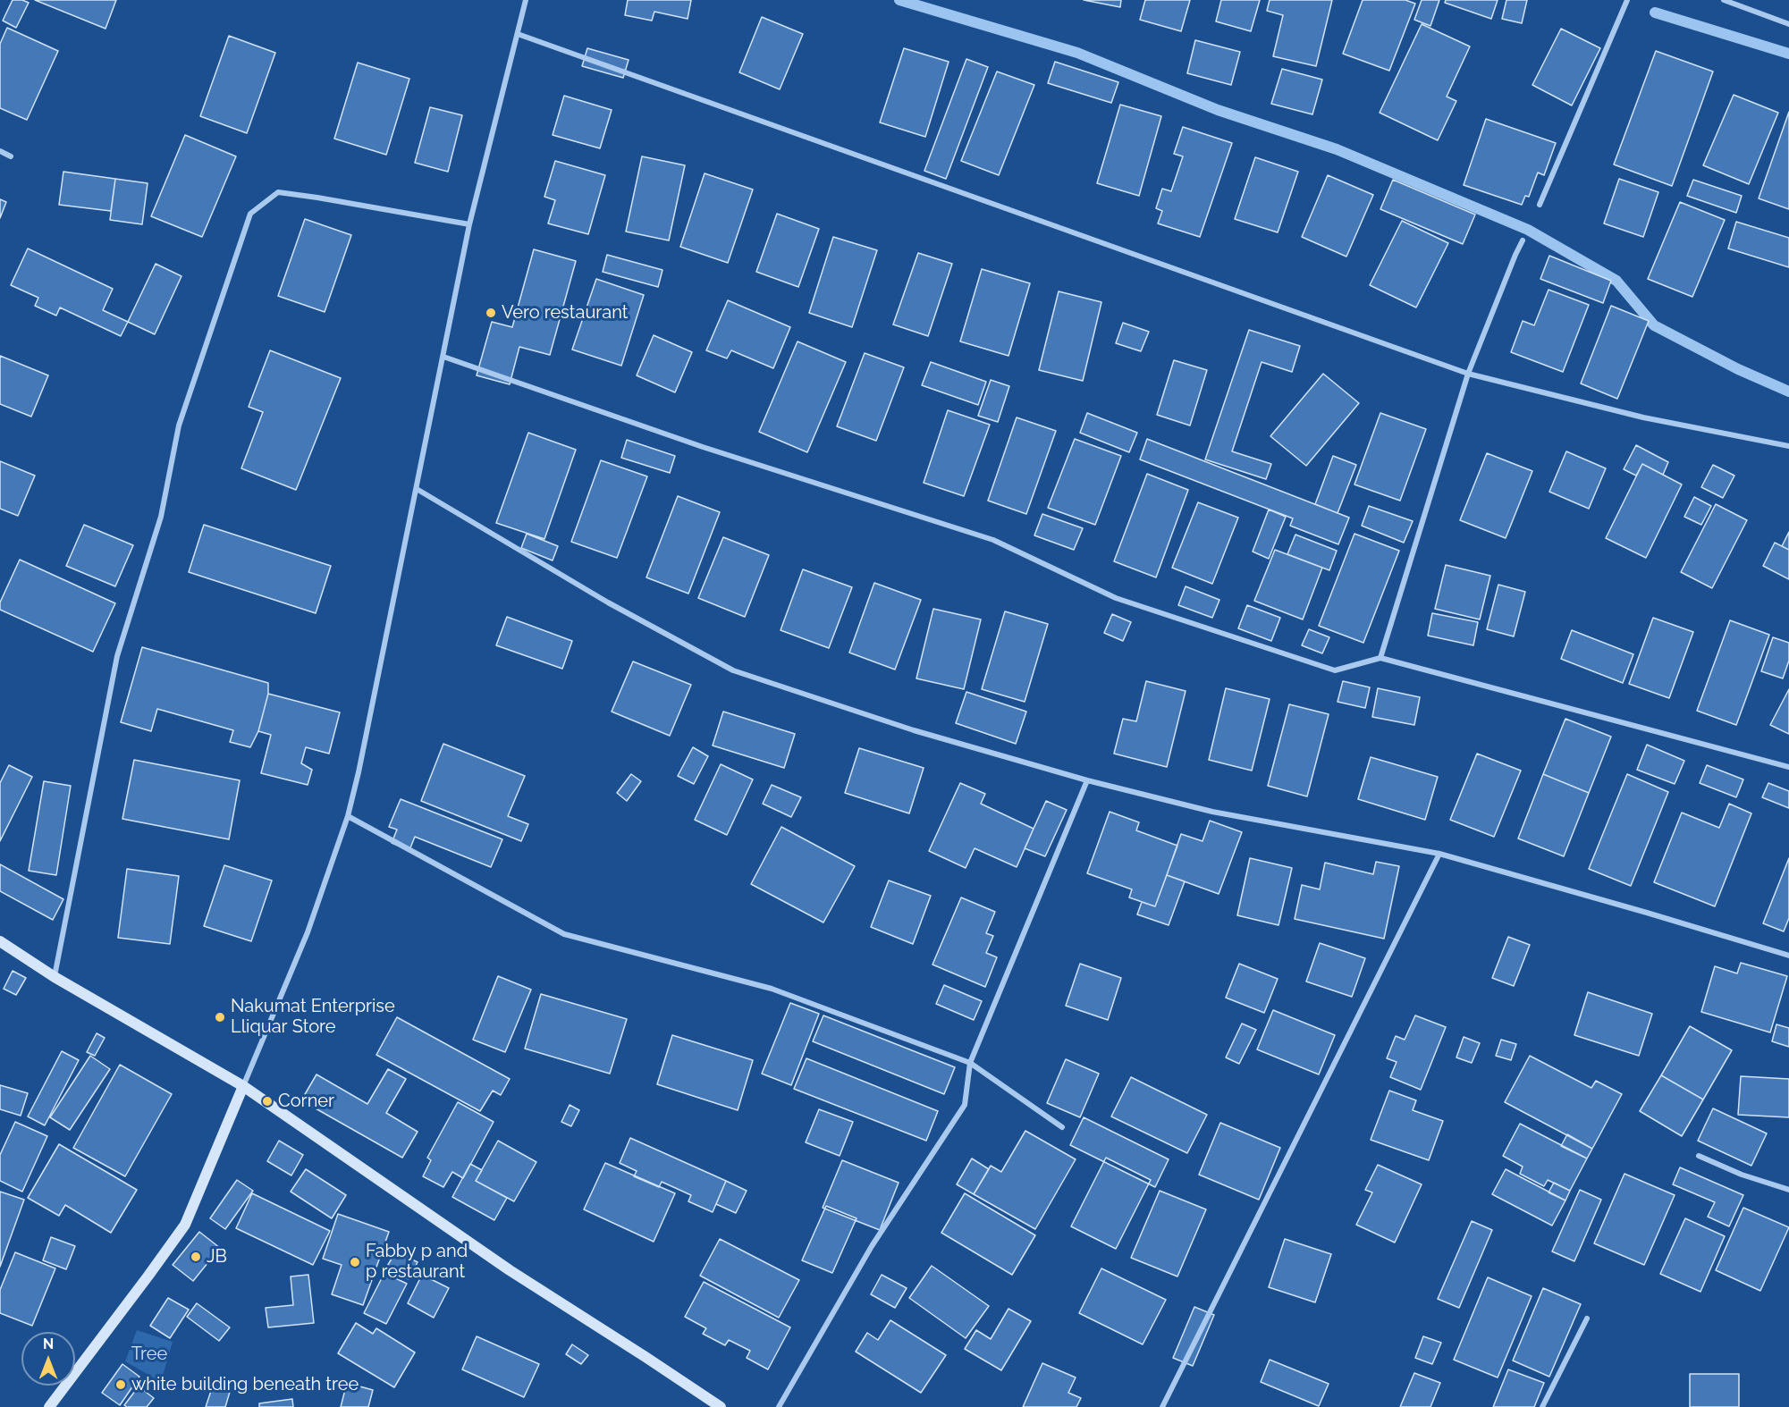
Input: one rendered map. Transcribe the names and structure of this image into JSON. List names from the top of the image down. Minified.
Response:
{"parks":["Tree"],"places":["Vero restaurant","Nakumat Enterprise Lliquar Store","Corner","JB","Fabby p and p restaurant","white building beneath tree"],"north":"top"}
